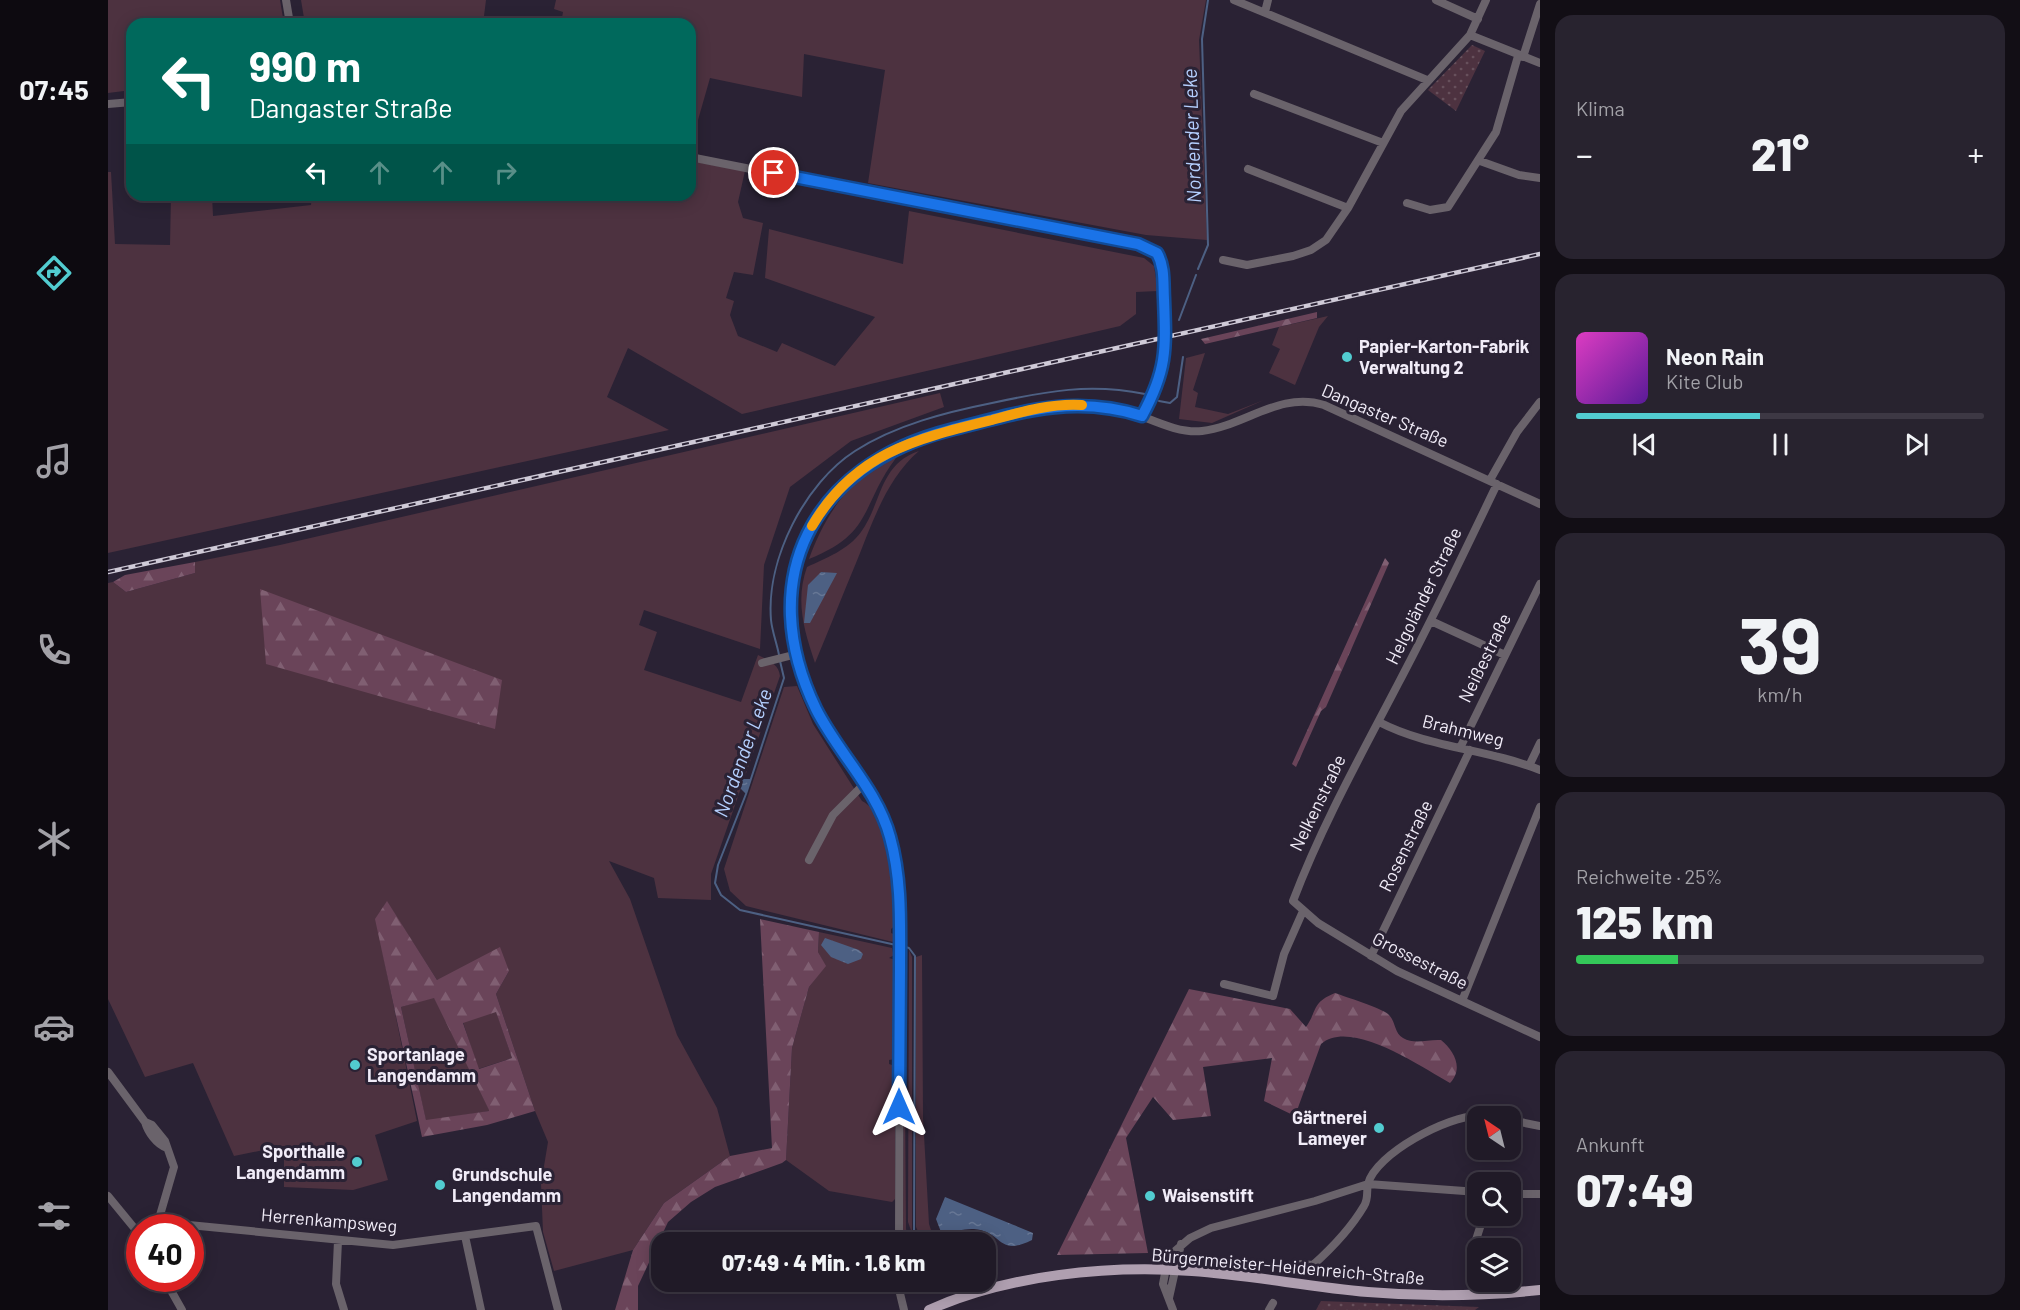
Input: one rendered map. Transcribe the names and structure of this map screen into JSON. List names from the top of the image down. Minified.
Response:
{"streets":{"main road":["Bürgermeister-Heidenreich-Straße"],"street":["Dangaster Straße","Helgoländer Straße","Neißestraße","Brahmweg","Nelkenstraße","Rosenstraße","Grossestraße","Herrenkampsweg"]},"crossings":[["Dangaster Straße","Helgoländer Straße"],["Helgoländer Straße","Brahmweg"],["Helgoländer Straße","Nelkenstraße"],["Neißestraße","Brahmweg"],["Brahmweg","Nelkenstraße"],["Brahmweg","Rosenstraße"],["Nelkenstraße","Grossestraße"],["Rosenstraße","Grossestraße"]],"water":["Nordender Leke"],"places":["Papier-Karton-Fabrik Verwaltung 2","Sportanlage Langendamm","Gärtnerei Lameyer","Sporthalle Langendamm","Grundschule Langendamm","Waisenstift"],"north":"top left","page":{"tabs":"07:45","tile":["Klima",["39","km/h"],["Reichweite · 25%","125 km"],["Ankunft","07:49"]],"turn":["990 m","Dangaster Straße"],"heat":["−","21°","+"],"song":["Neon Rain","Kite Club"],"limit":"40","trip":"07:49 · 4 Min. · 1.6 km"}}
